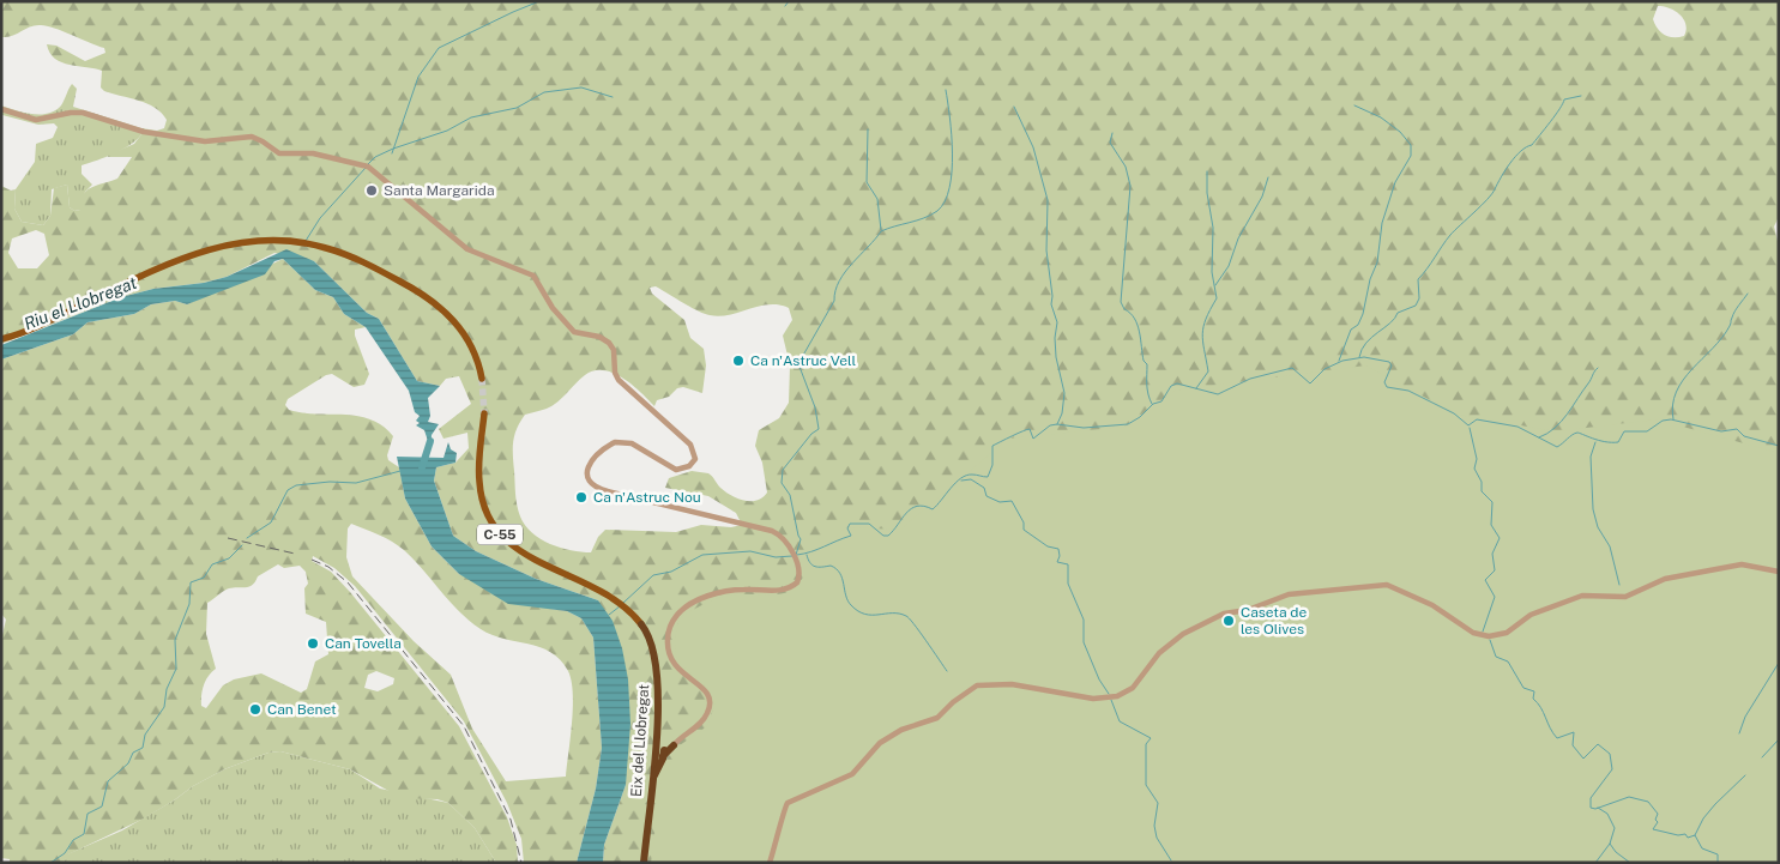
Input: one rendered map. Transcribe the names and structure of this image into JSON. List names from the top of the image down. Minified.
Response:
{"streets":{"highway":["C-55","Eix del Llobregat"]},"crossings":[["C-55","Eix del Llobregat"]],"water":["Riu el Llobregat"],"places":["Santa Margarida","Ca n'Astruc Vell","Ca n'Astruc Nou","Caseta de les Olives","Can Tovella","Can Benet"]}
